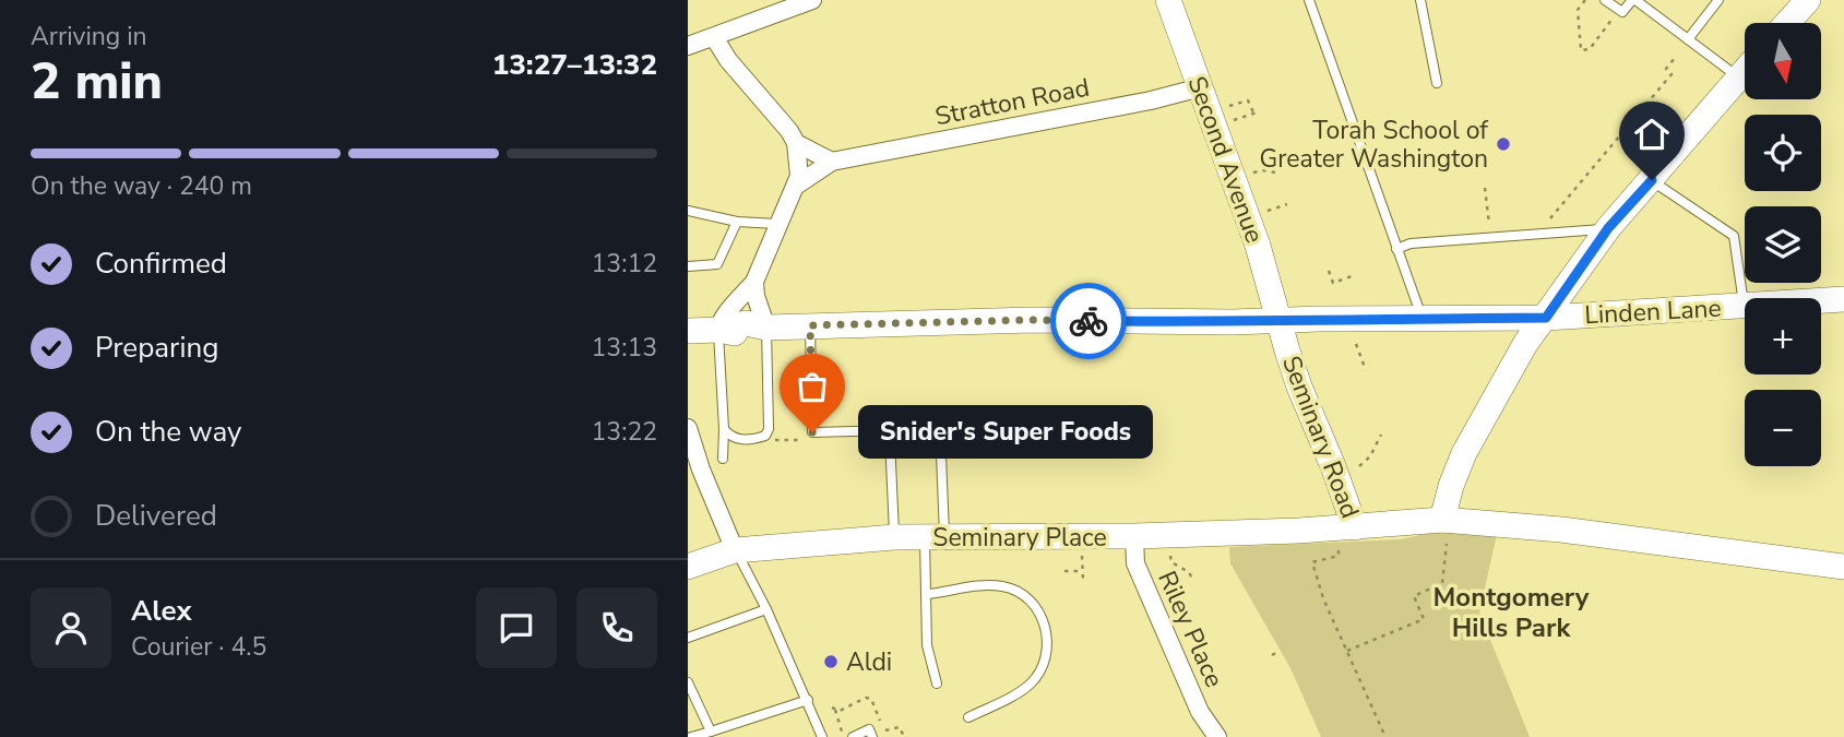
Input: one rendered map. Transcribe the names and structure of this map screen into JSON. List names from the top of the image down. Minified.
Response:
{"streets":{"street":["Stratton Road","Second Avenue","Linden Lane","Seminary Road","Seminary Place","Riley Place"]},"crossings":[["Stratton Road","Second Avenue"],["Second Avenue","Linden Lane"],["Second Avenue","Seminary Road"],["Linden Lane","Seminary Road"],["Seminary Road","Seminary Place"],["Seminary Place","Riley Place"]],"districts":["Montgomery Hills Park"],"places":["Torah School of Greater Washington","Snider's Super Foods","Aldi"],"north":"bottom","page":{"heading":["2 min","Arriving in","13:27–13:32"],"panel":["Alex","Courier · 4.5"],"map_buttons":["+","−"],"bar":"On the way · 240 m","list":[["Confirmed","13:12"],["Preparing","13:13"],["On the way","13:22"],"Delivered"],"bubble":"Snider's Super Foods"}}
